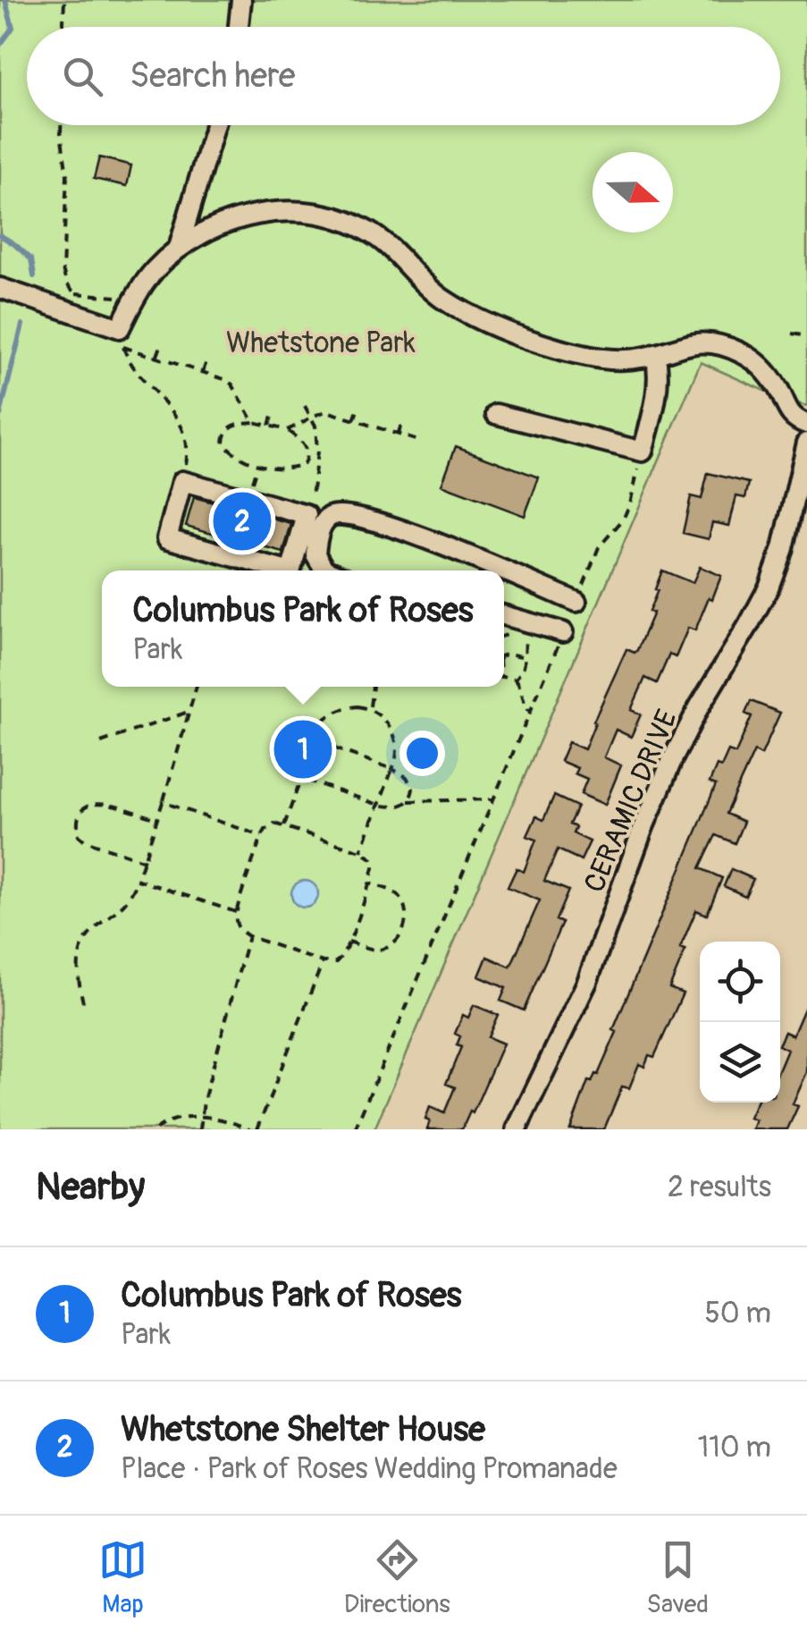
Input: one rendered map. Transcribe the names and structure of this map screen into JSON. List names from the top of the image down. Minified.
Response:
{"streets":{"street":["CERAMIC DRIVE"]},"parks":["Whetstone Park"],"north":"right","page":{"search":"Search here","pins":["2","1"],"popup":["Columbus Park of Roses","Park"],"heading":["Nearby","2 results"],"list":[{"mark":"1","name":"Columbus Park of Roses","note":"Park","value":"50 m"},{"mark":"2","name":"Whetstone Shelter House","note":"Place · Park of Roses Wedding Promanade","value":"110 m"}],"nav":["Map","Directions","Saved"]}}
